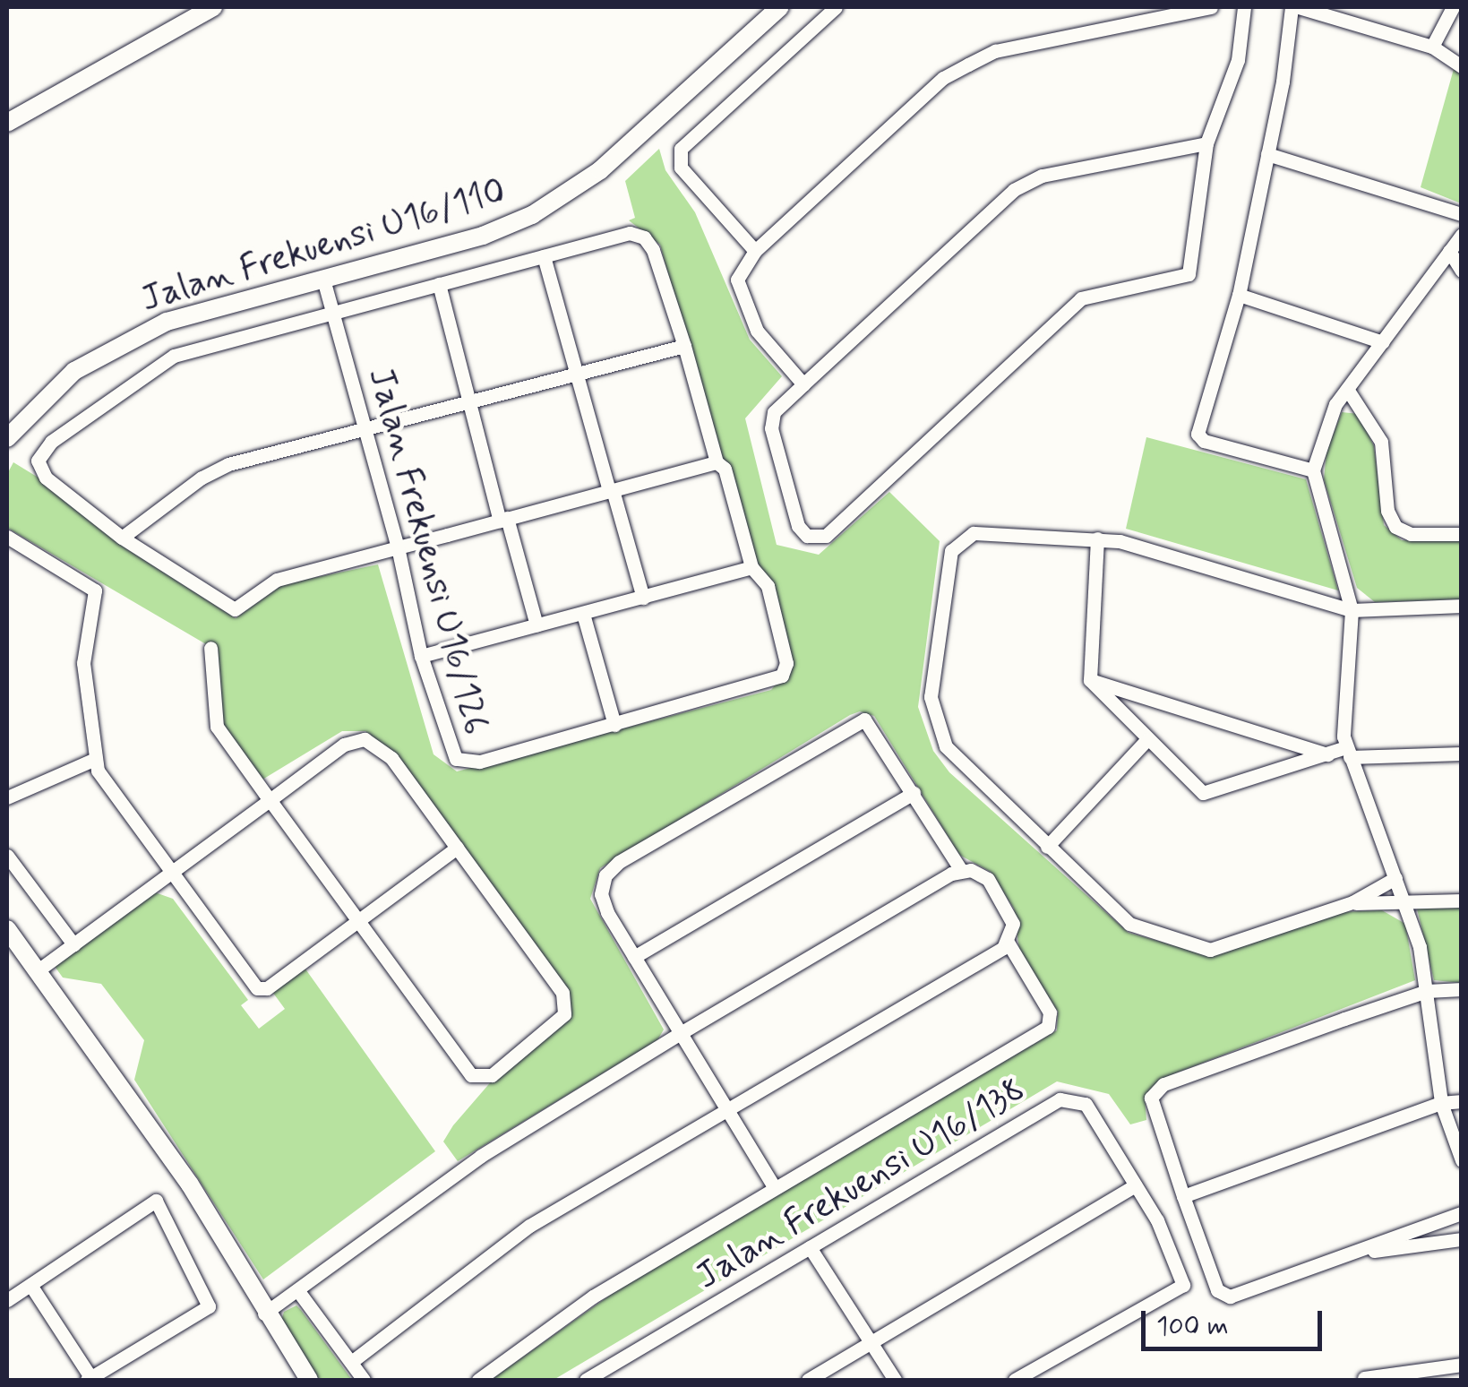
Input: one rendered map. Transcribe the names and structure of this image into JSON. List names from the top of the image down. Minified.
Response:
{"streets":{"street":["Jalan Frekuensi U16/110","Jalan Frekuensi U16/126","Jalan Frekuensi U16/138"]},"crossings":[["Jalan Frekuensi U16/110","Jalan Frekuensi U16/126"]],"scale_bar":"100 m"}
